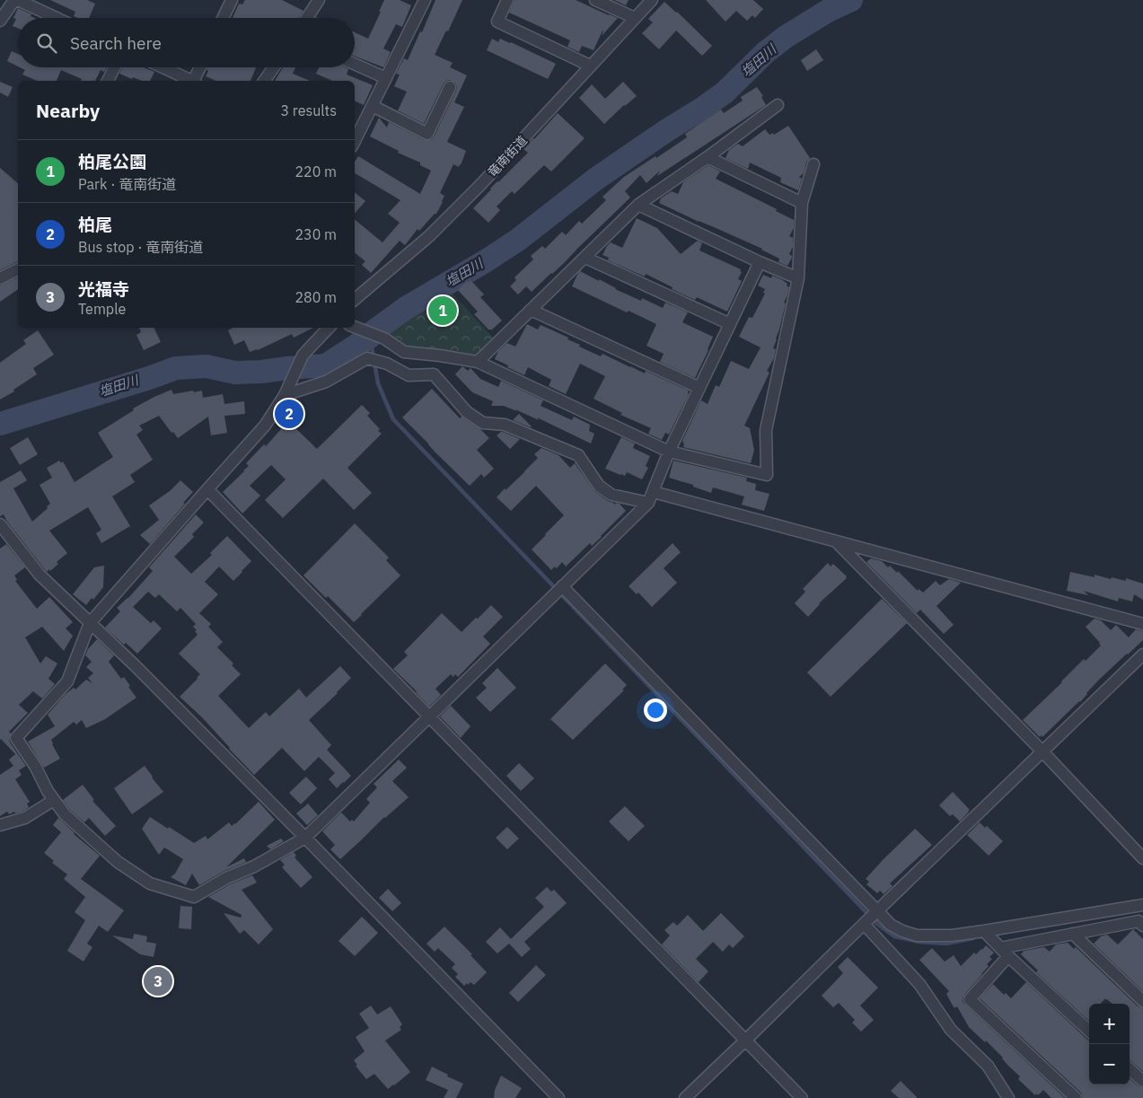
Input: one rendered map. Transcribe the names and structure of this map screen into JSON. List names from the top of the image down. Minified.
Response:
{"streets":{"street":["竜南街道"]},"water":["塩田川"],"page":{"search":"Search here","heading":["Nearby","3 results"],"list":[{"mark":"1","name":"柏尾公園","note":"Park · 竜南街道","value":"220 m"},{"mark":"2","name":"柏尾","note":"Bus stop · 竜南街道","value":"230 m"},{"mark":"3","name":"光福寺","note":"Temple","value":"280 m"}],"pins":["1","2","3"],"map_buttons":["+","−"]}}
